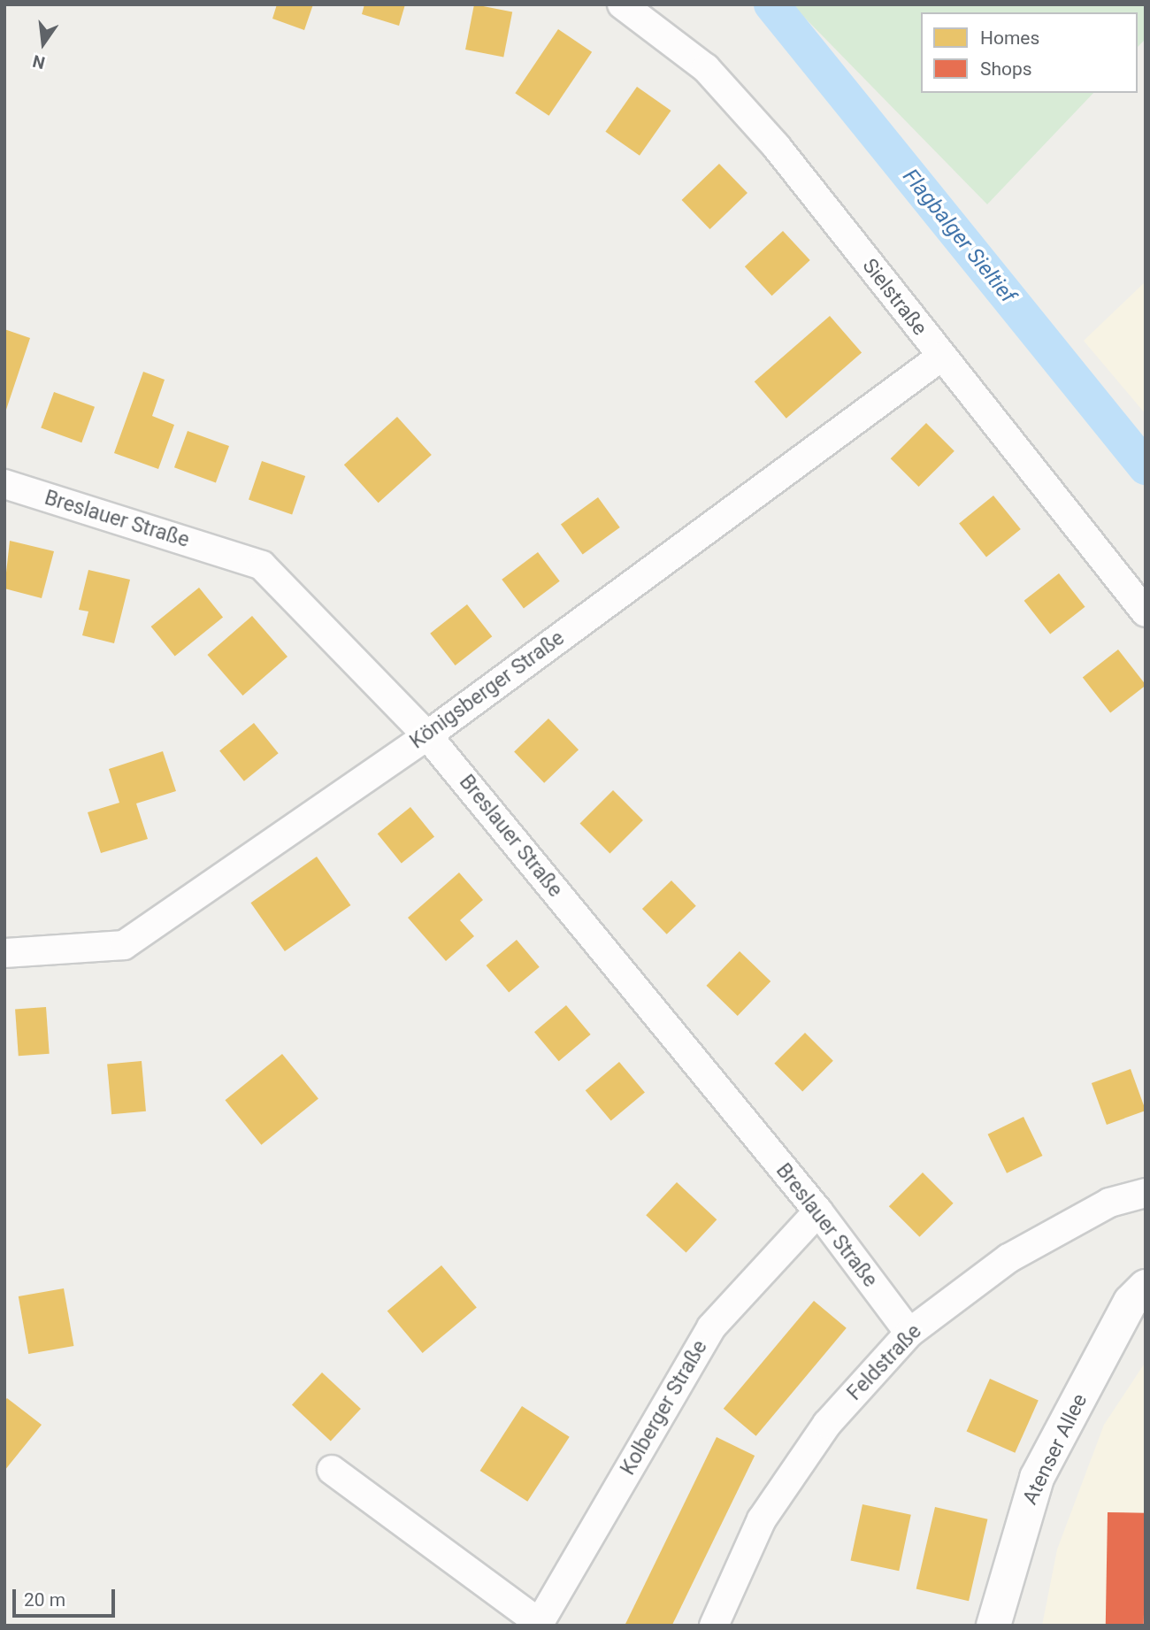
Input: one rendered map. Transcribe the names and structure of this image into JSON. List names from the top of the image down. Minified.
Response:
{"streets":{"street":["Sielstraße","Breslauer Straße","Königsberger Straße","Feldstraße","Kolberger Straße","Atenser Allee"]},"crossings":[["Sielstraße","Königsberger Straße"],["Breslauer Straße","Königsberger Straße"],["Breslauer Straße","Feldstraße"],["Breslauer Straße","Kolberger Straße"]],"water":["Flagbalger Sieltief"],"legend":["Homes","Shops"],"scale_bar":"20 m","north":"bottom"}
